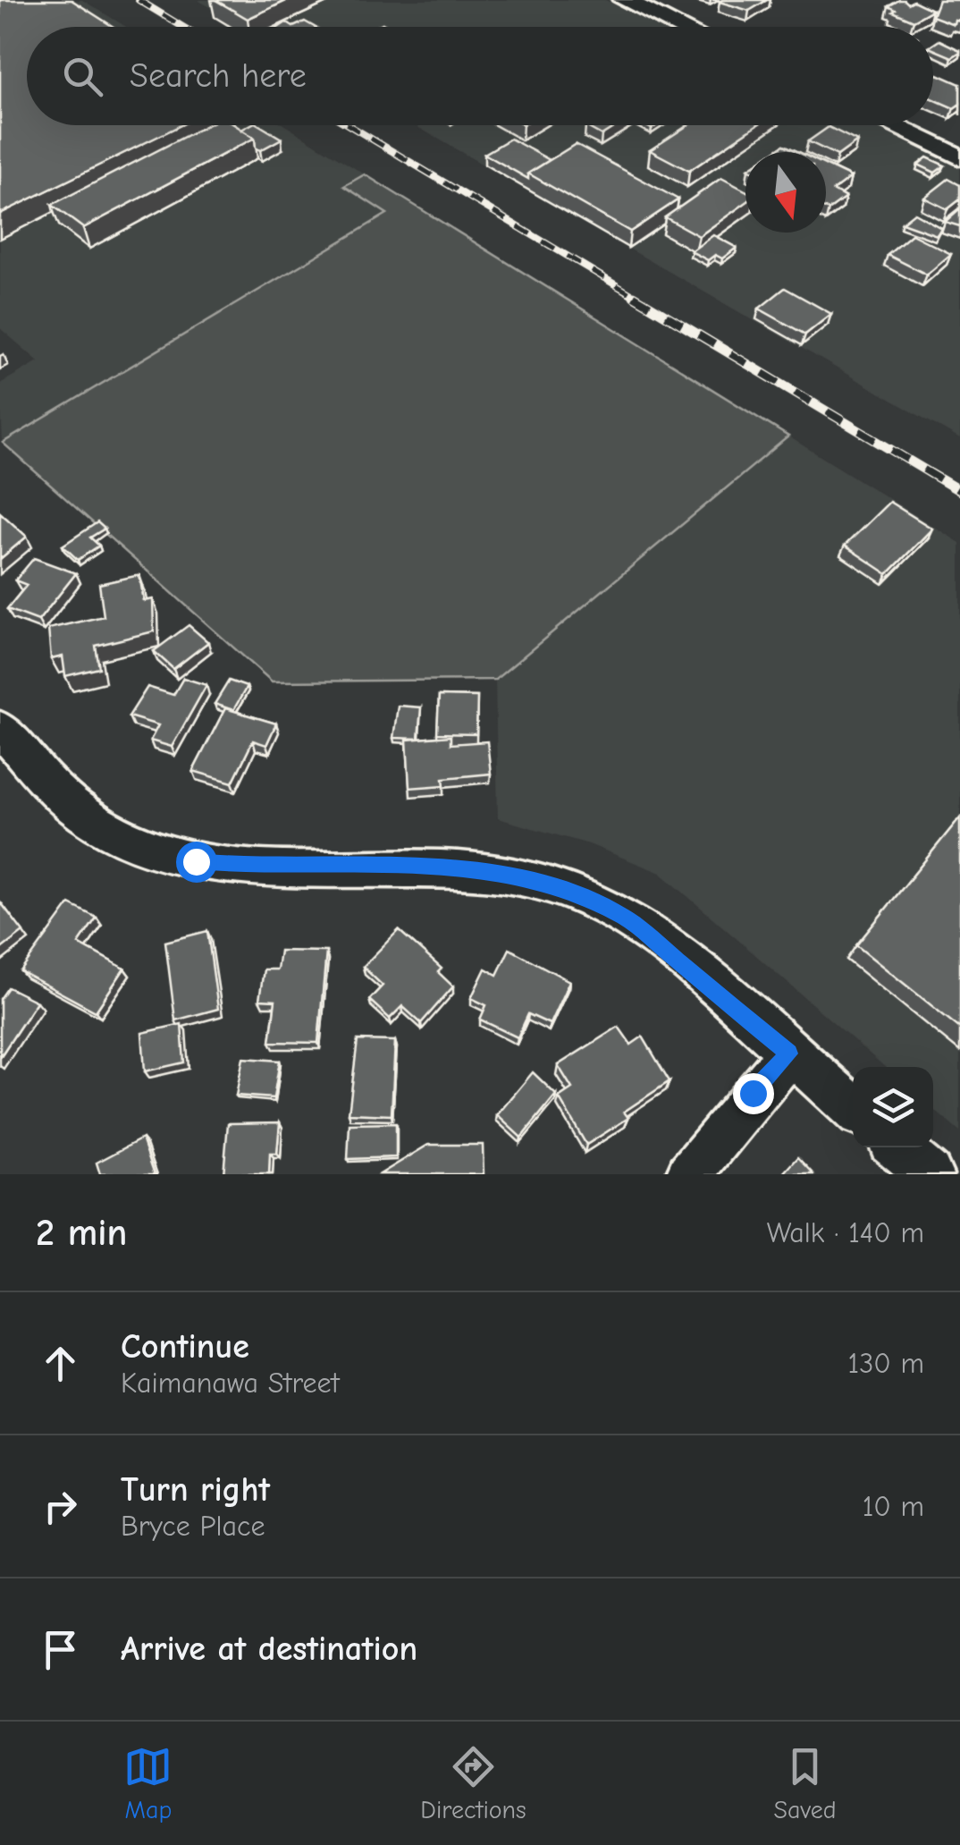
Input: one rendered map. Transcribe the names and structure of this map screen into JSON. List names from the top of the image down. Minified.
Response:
{"north":"bottom","page":{"search":"Search here","heading":["2 min","Walk · 140 m"],"list":[["Continue","Kaimanawa Street","130 m"],["Turn right","Bryce Place","10 m"],"Arrive at destination"],"nav":["Map","Directions","Saved"]}}
